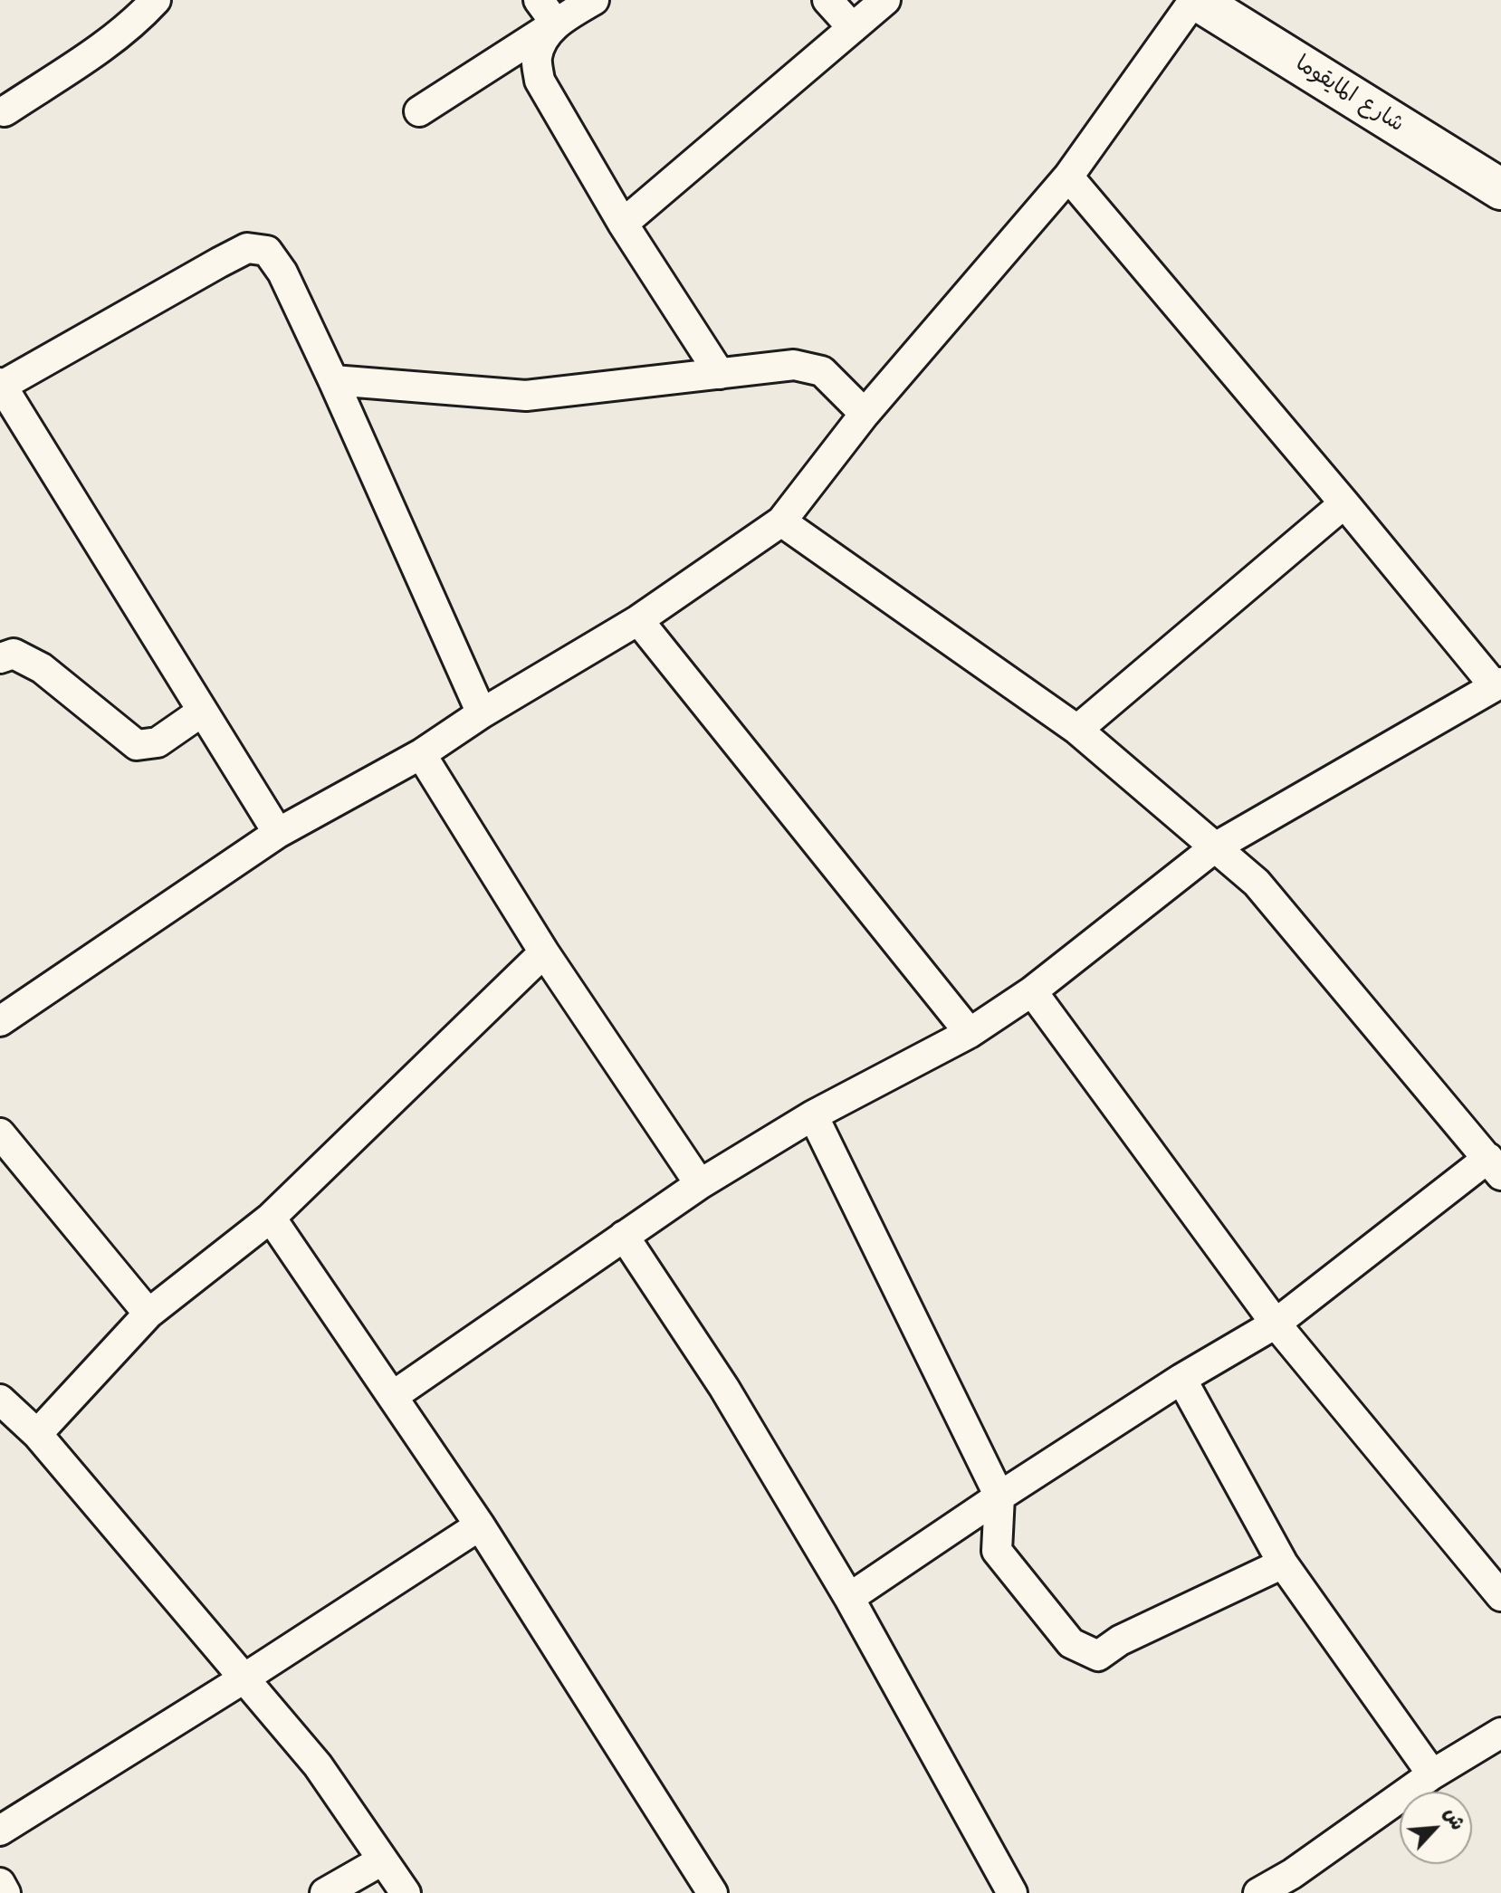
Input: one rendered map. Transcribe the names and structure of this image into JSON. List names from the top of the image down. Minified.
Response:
{"streets":{"street":["شارع المايقوما"]},"north":"top right"}
